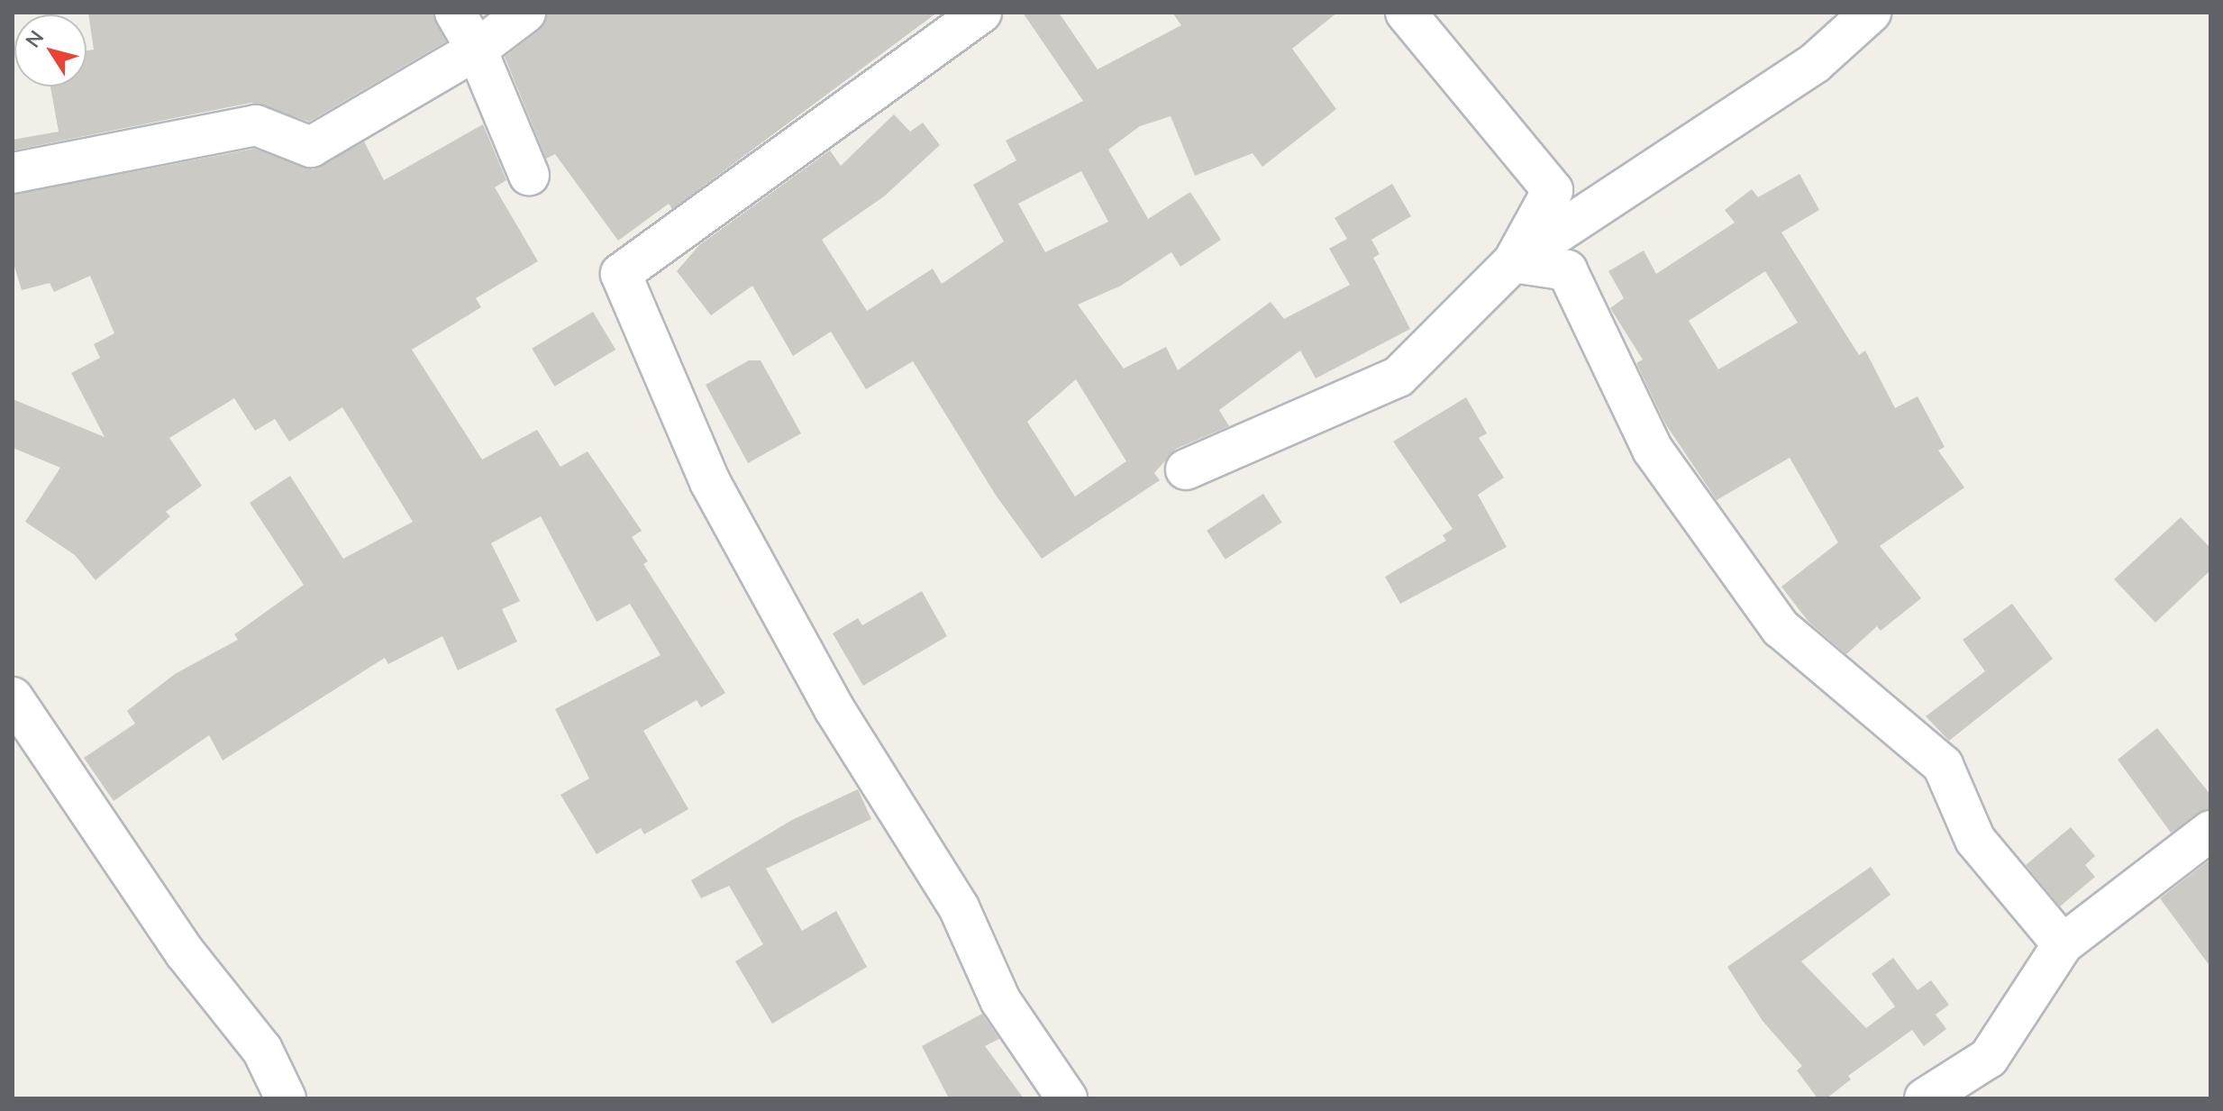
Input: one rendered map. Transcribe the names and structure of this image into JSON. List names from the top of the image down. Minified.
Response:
{"north":"top left"}
